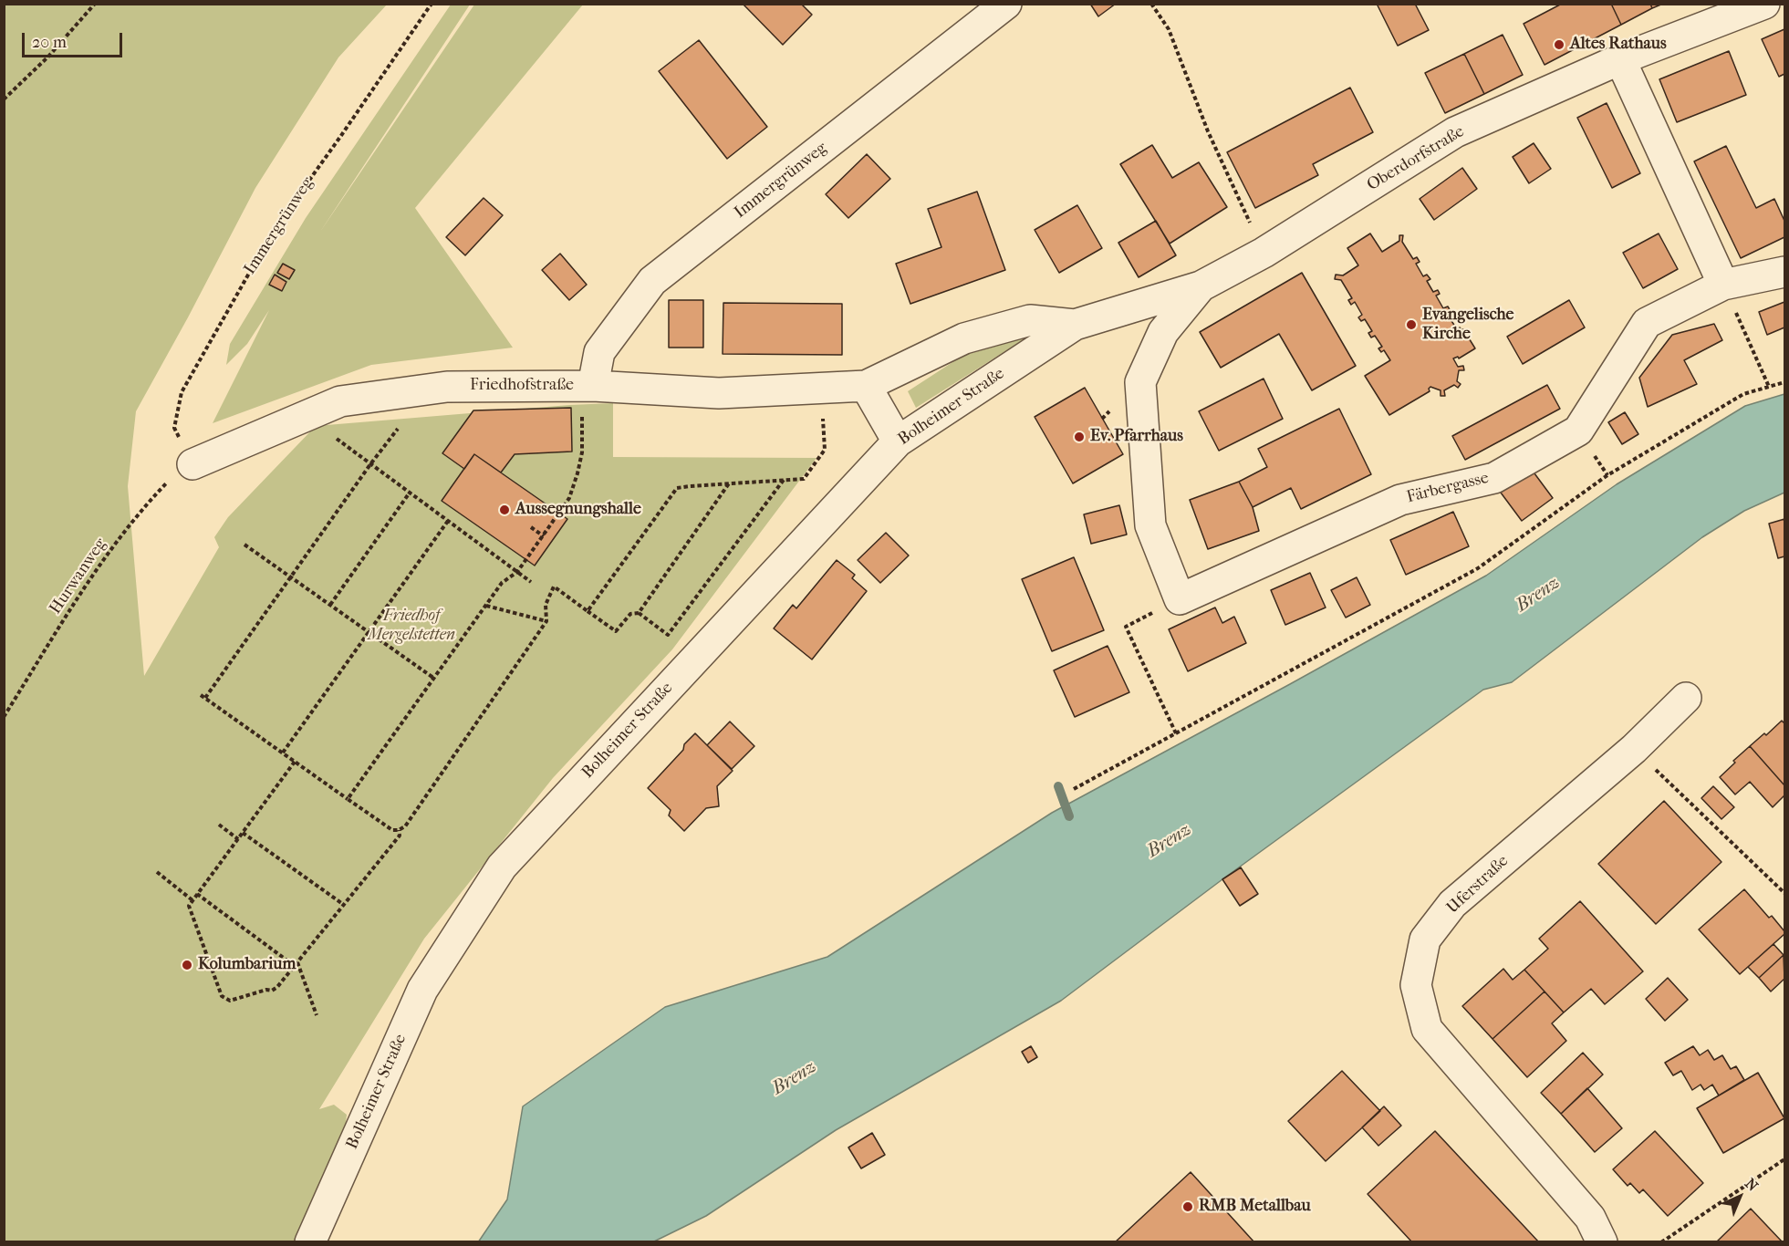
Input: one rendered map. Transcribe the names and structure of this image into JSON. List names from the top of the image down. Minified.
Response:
{"streets":{"street":["Oberdorfstraße","Immergrünweg","Friedhofstraße","Bolheimer Straße","Färbergasse","Uferstraße"],"path":["Hurwanweg"]},"crossings":[["Oberdorfstraße","Friedhofstraße"],["Oberdorfstraße","Bolheimer Straße"],["Immergrünweg","Friedhofstraße"],["Immergrünweg","Hurwanweg"],["Friedhofstraße","Bolheimer Straße"],["Friedhofstraße","Hurwanweg"]],"water":["Brenz"],"parks":["Friedhof Mergelstetten"],"places":["Altes Rathaus","Evangelische Kirche","Ev. Pfarrhaus","Aussegnungshalle","Kolumbarium","RMB Metallbau"],"scale_bar":"20 m","north":"top right"}
